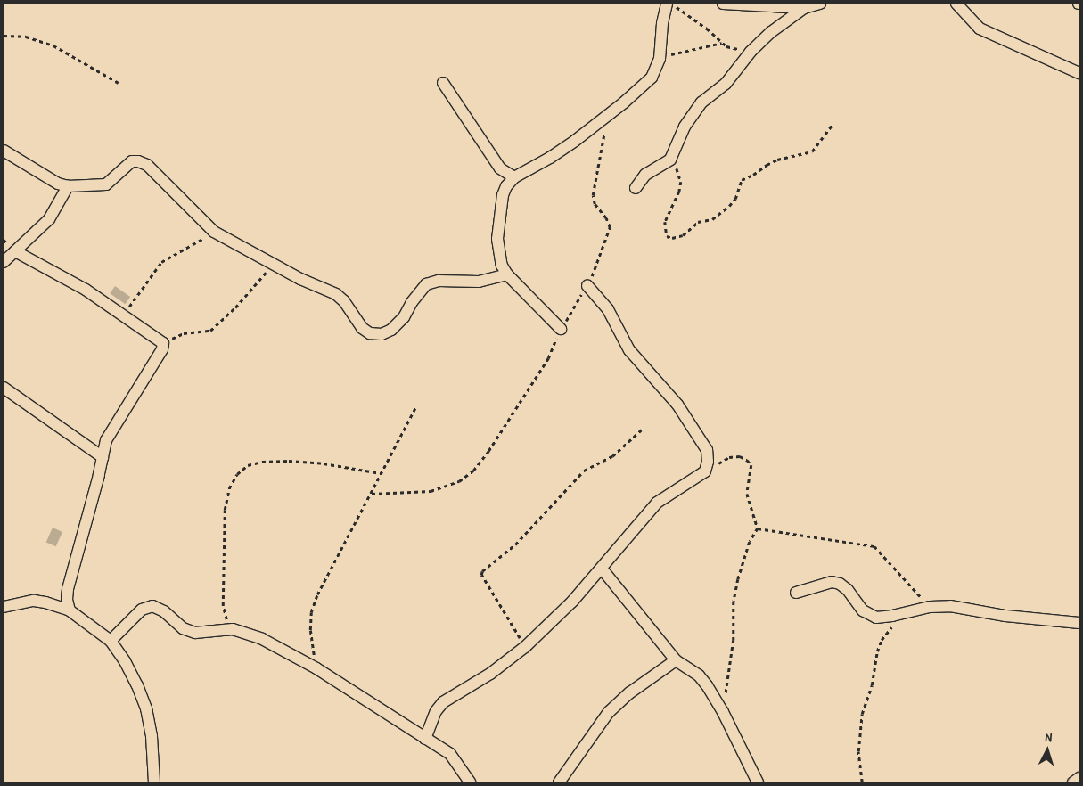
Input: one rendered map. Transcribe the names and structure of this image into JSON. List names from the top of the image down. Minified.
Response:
{"north":"top"}
